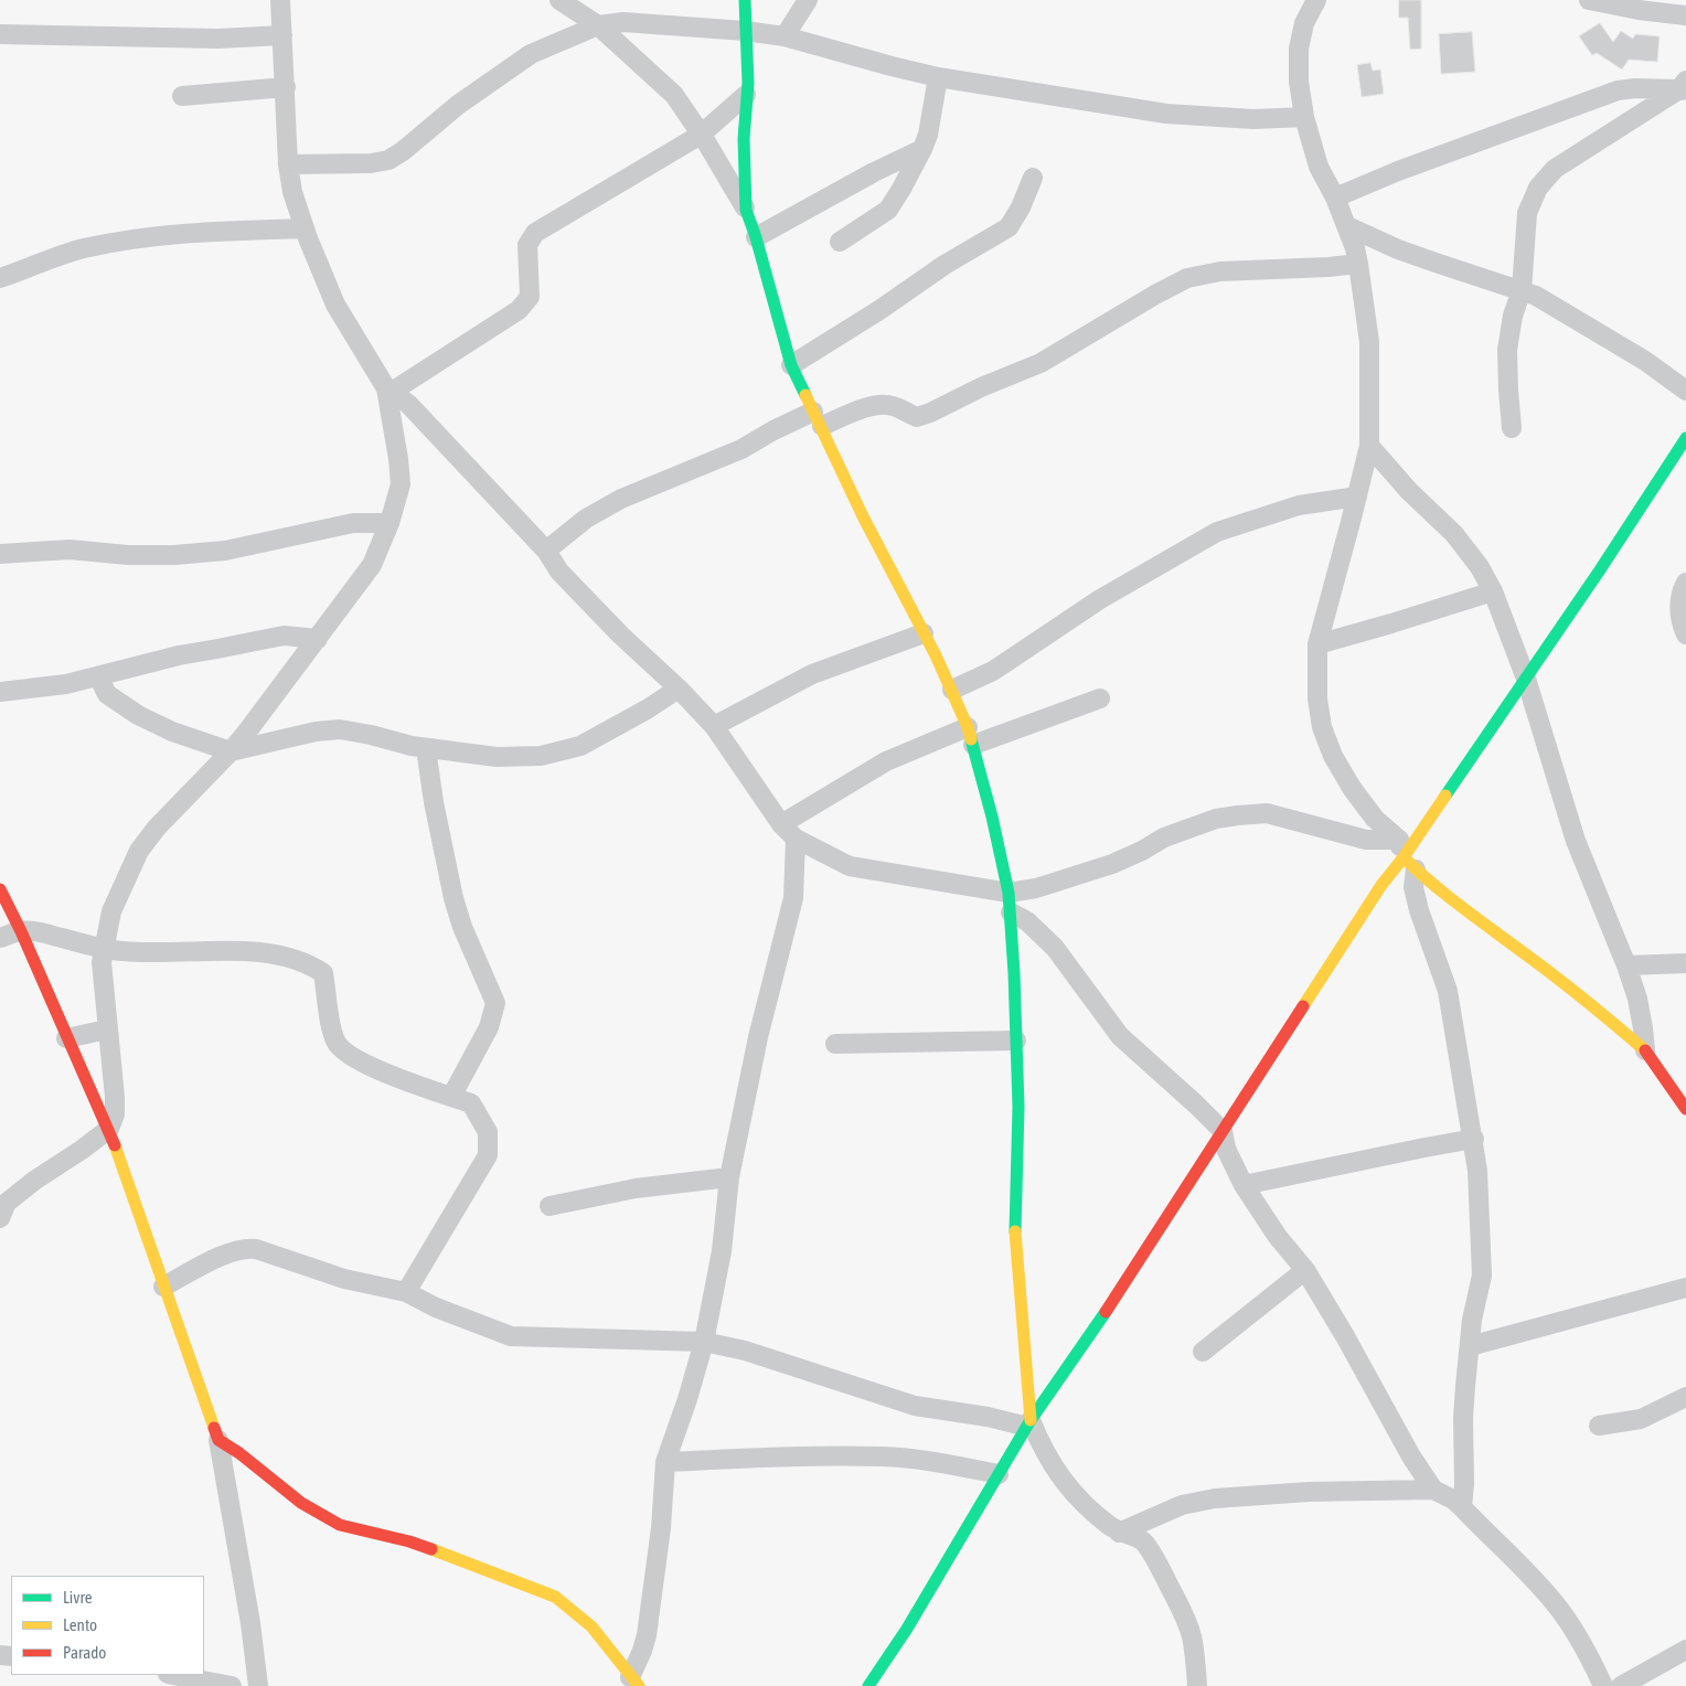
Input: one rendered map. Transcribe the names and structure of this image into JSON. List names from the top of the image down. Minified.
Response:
{"legend":["Livre","Lento","Parado"]}
